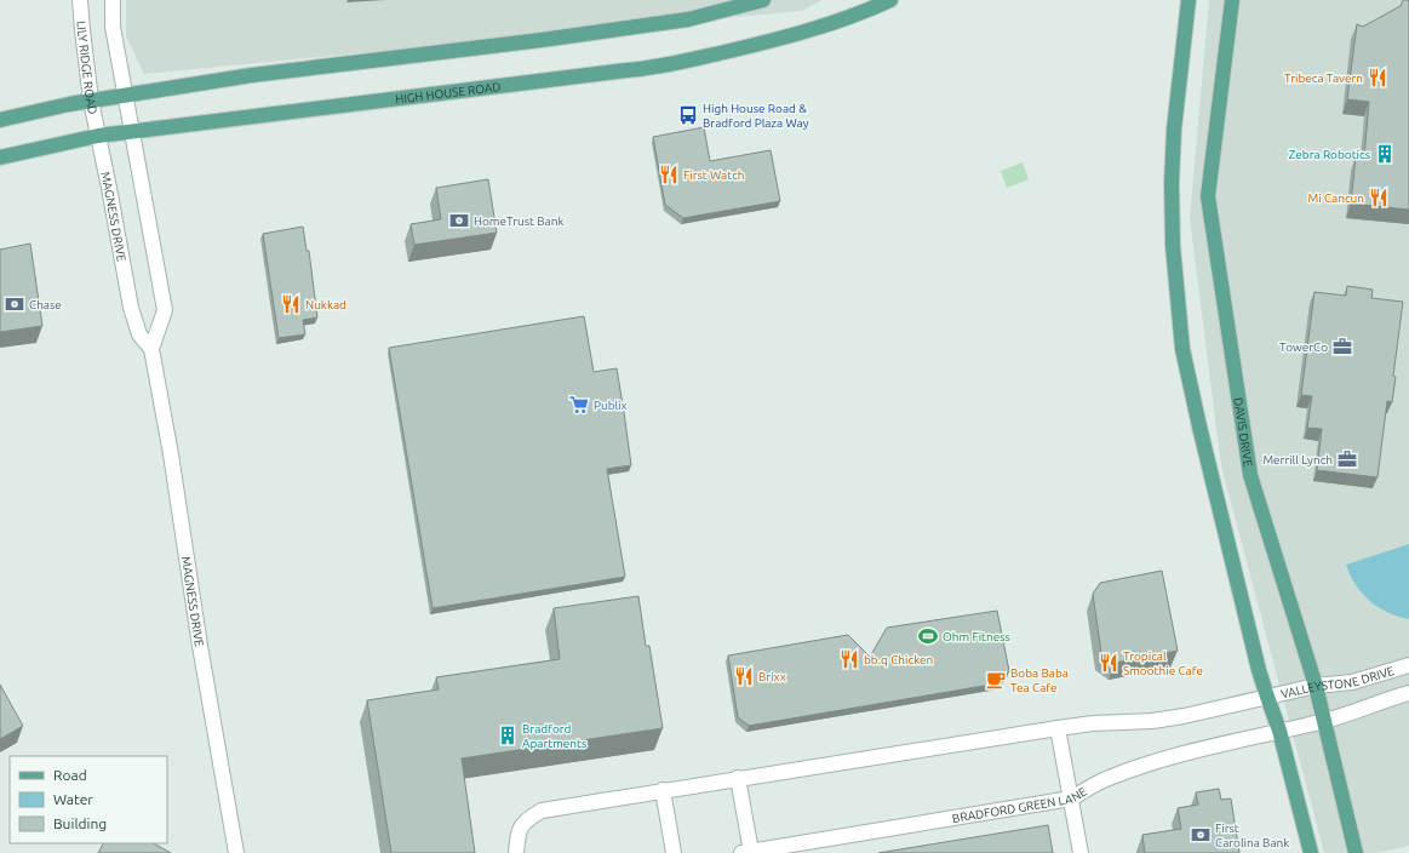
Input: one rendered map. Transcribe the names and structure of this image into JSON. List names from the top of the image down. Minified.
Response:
{"streets":{"main road":["HIGH HOUSE ROAD","DAVIS DRIVE"],"street":["LILY RIDGE ROAD","MAGNESS DRIVE","VALLEYSTONE DRIVE","BRADFORD GREEN LANE"]},"crossings":[["LILY RIDGE ROAD","HIGH HOUSE ROAD"],["LILY RIDGE ROAD","MAGNESS DRIVE"],["HIGH HOUSE ROAD","MAGNESS DRIVE"],["DAVIS DRIVE","VALLEYSTONE DRIVE"]],"places":{"restaurant":["Tribeca Tavern","First Watch","Mi Cancun","Nukkad","bb.q Chicken","Tropical Smoothie Cafe","Brixx"],"bus stop":["High House Road & Bradford Plaza Way"],"building":["Zebra Robotics","Bradford Apartments"],"bank":["HomeTrust Bank","Chase","First Carolina Bank"],"office":["TowerCo","Merrill Lynch"],"supermarket":["Publix"],"sports":["Ohm Fitness"],"cafe":["Boba Baba Tea Cafe"]},"legend":["Road","Water","Building"]}
